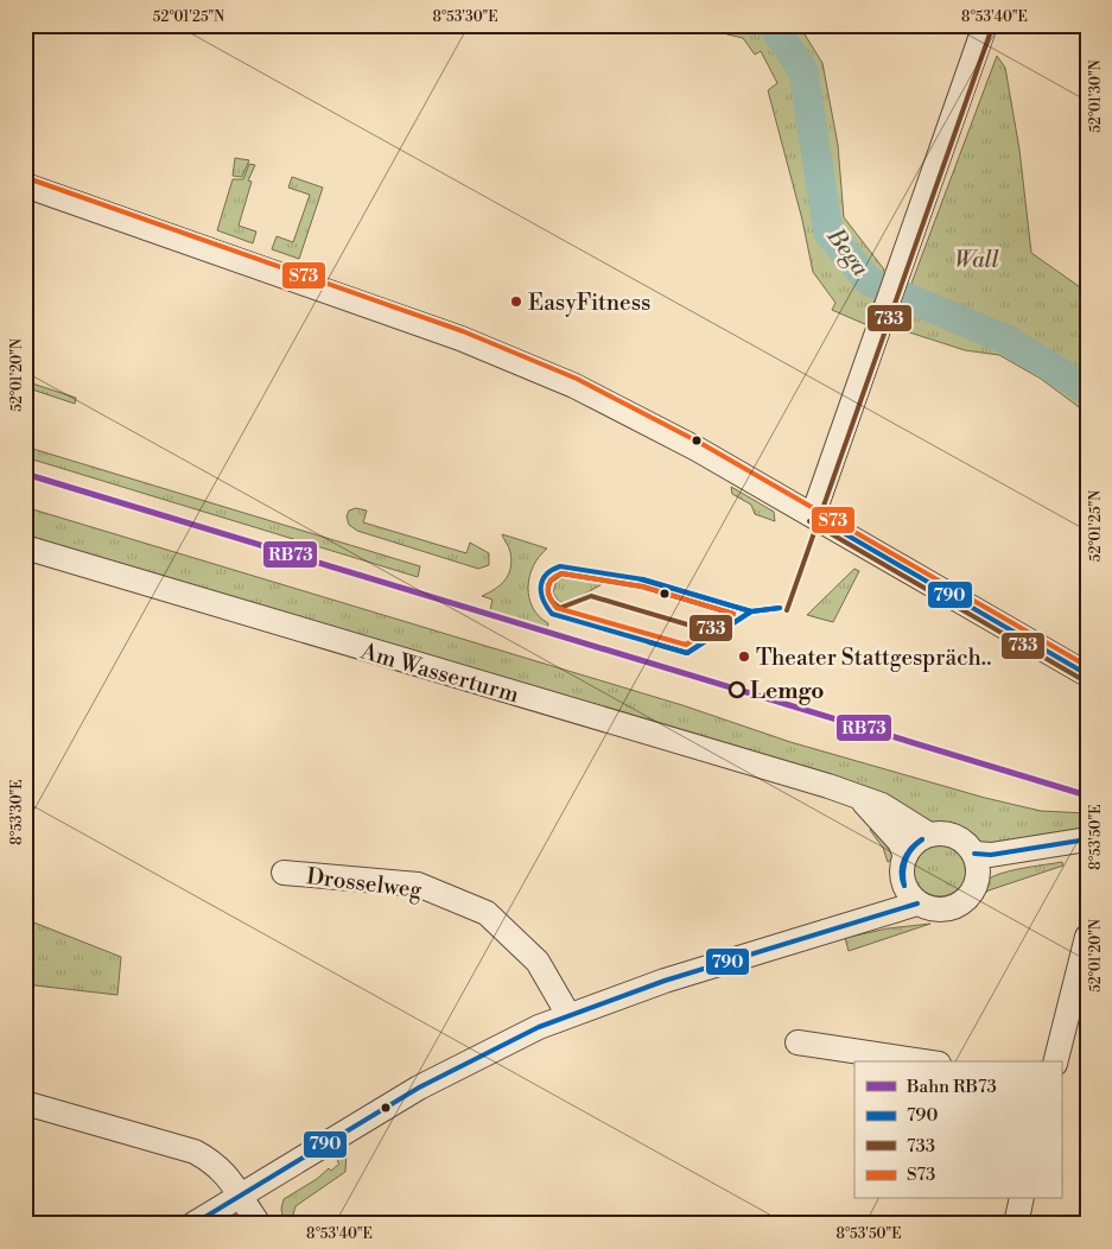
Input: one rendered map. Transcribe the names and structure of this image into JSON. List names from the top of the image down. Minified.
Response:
{"streets":{"street":["Am Wasserturm","Drosselweg"]},"water":["Bega"],"parks":["Wall"],"places":["EasyFitness","Theater Stattgespräch..","Lemgo"],"lines":["transit line 733","transit line S73","rail line RB73","transit line 790"],"legend":["Bahn RB73","790","733","S73"],"coordinates":["52°01'25\"N","8°53'30\"E","8°53'40\"E","52°01'30\"N","52°01'20\"N","8°53'50\"E"]}
